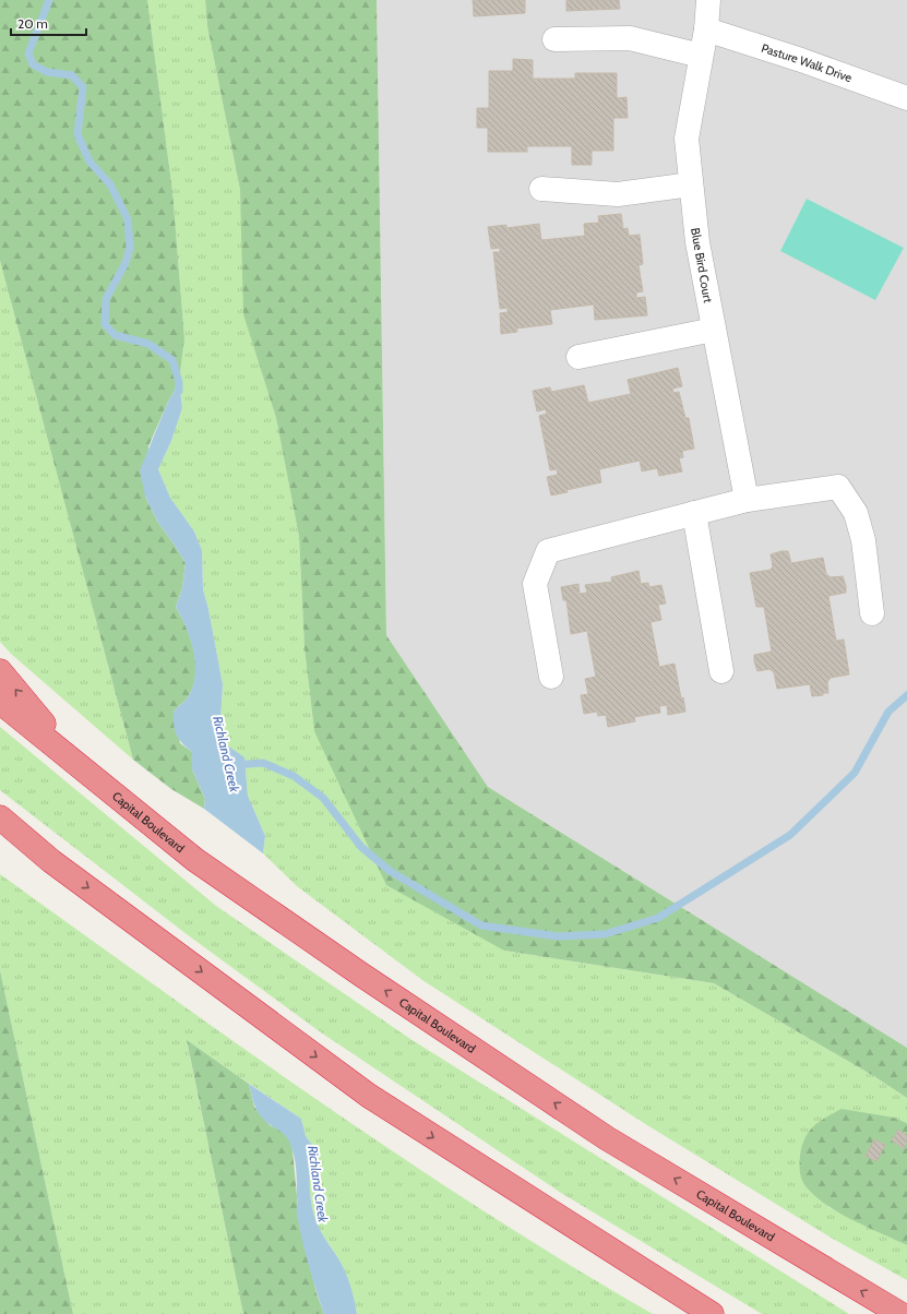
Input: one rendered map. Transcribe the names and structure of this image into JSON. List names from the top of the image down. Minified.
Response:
{"streets":{"highway":["Capital Boulevard"],"street":["Pasture Walk Drive","Blue Bird Court"]},"crossings":[["Pasture Walk Drive","Blue Bird Court"]],"water":["Richland Creek"],"scale_bar":"20 m"}
